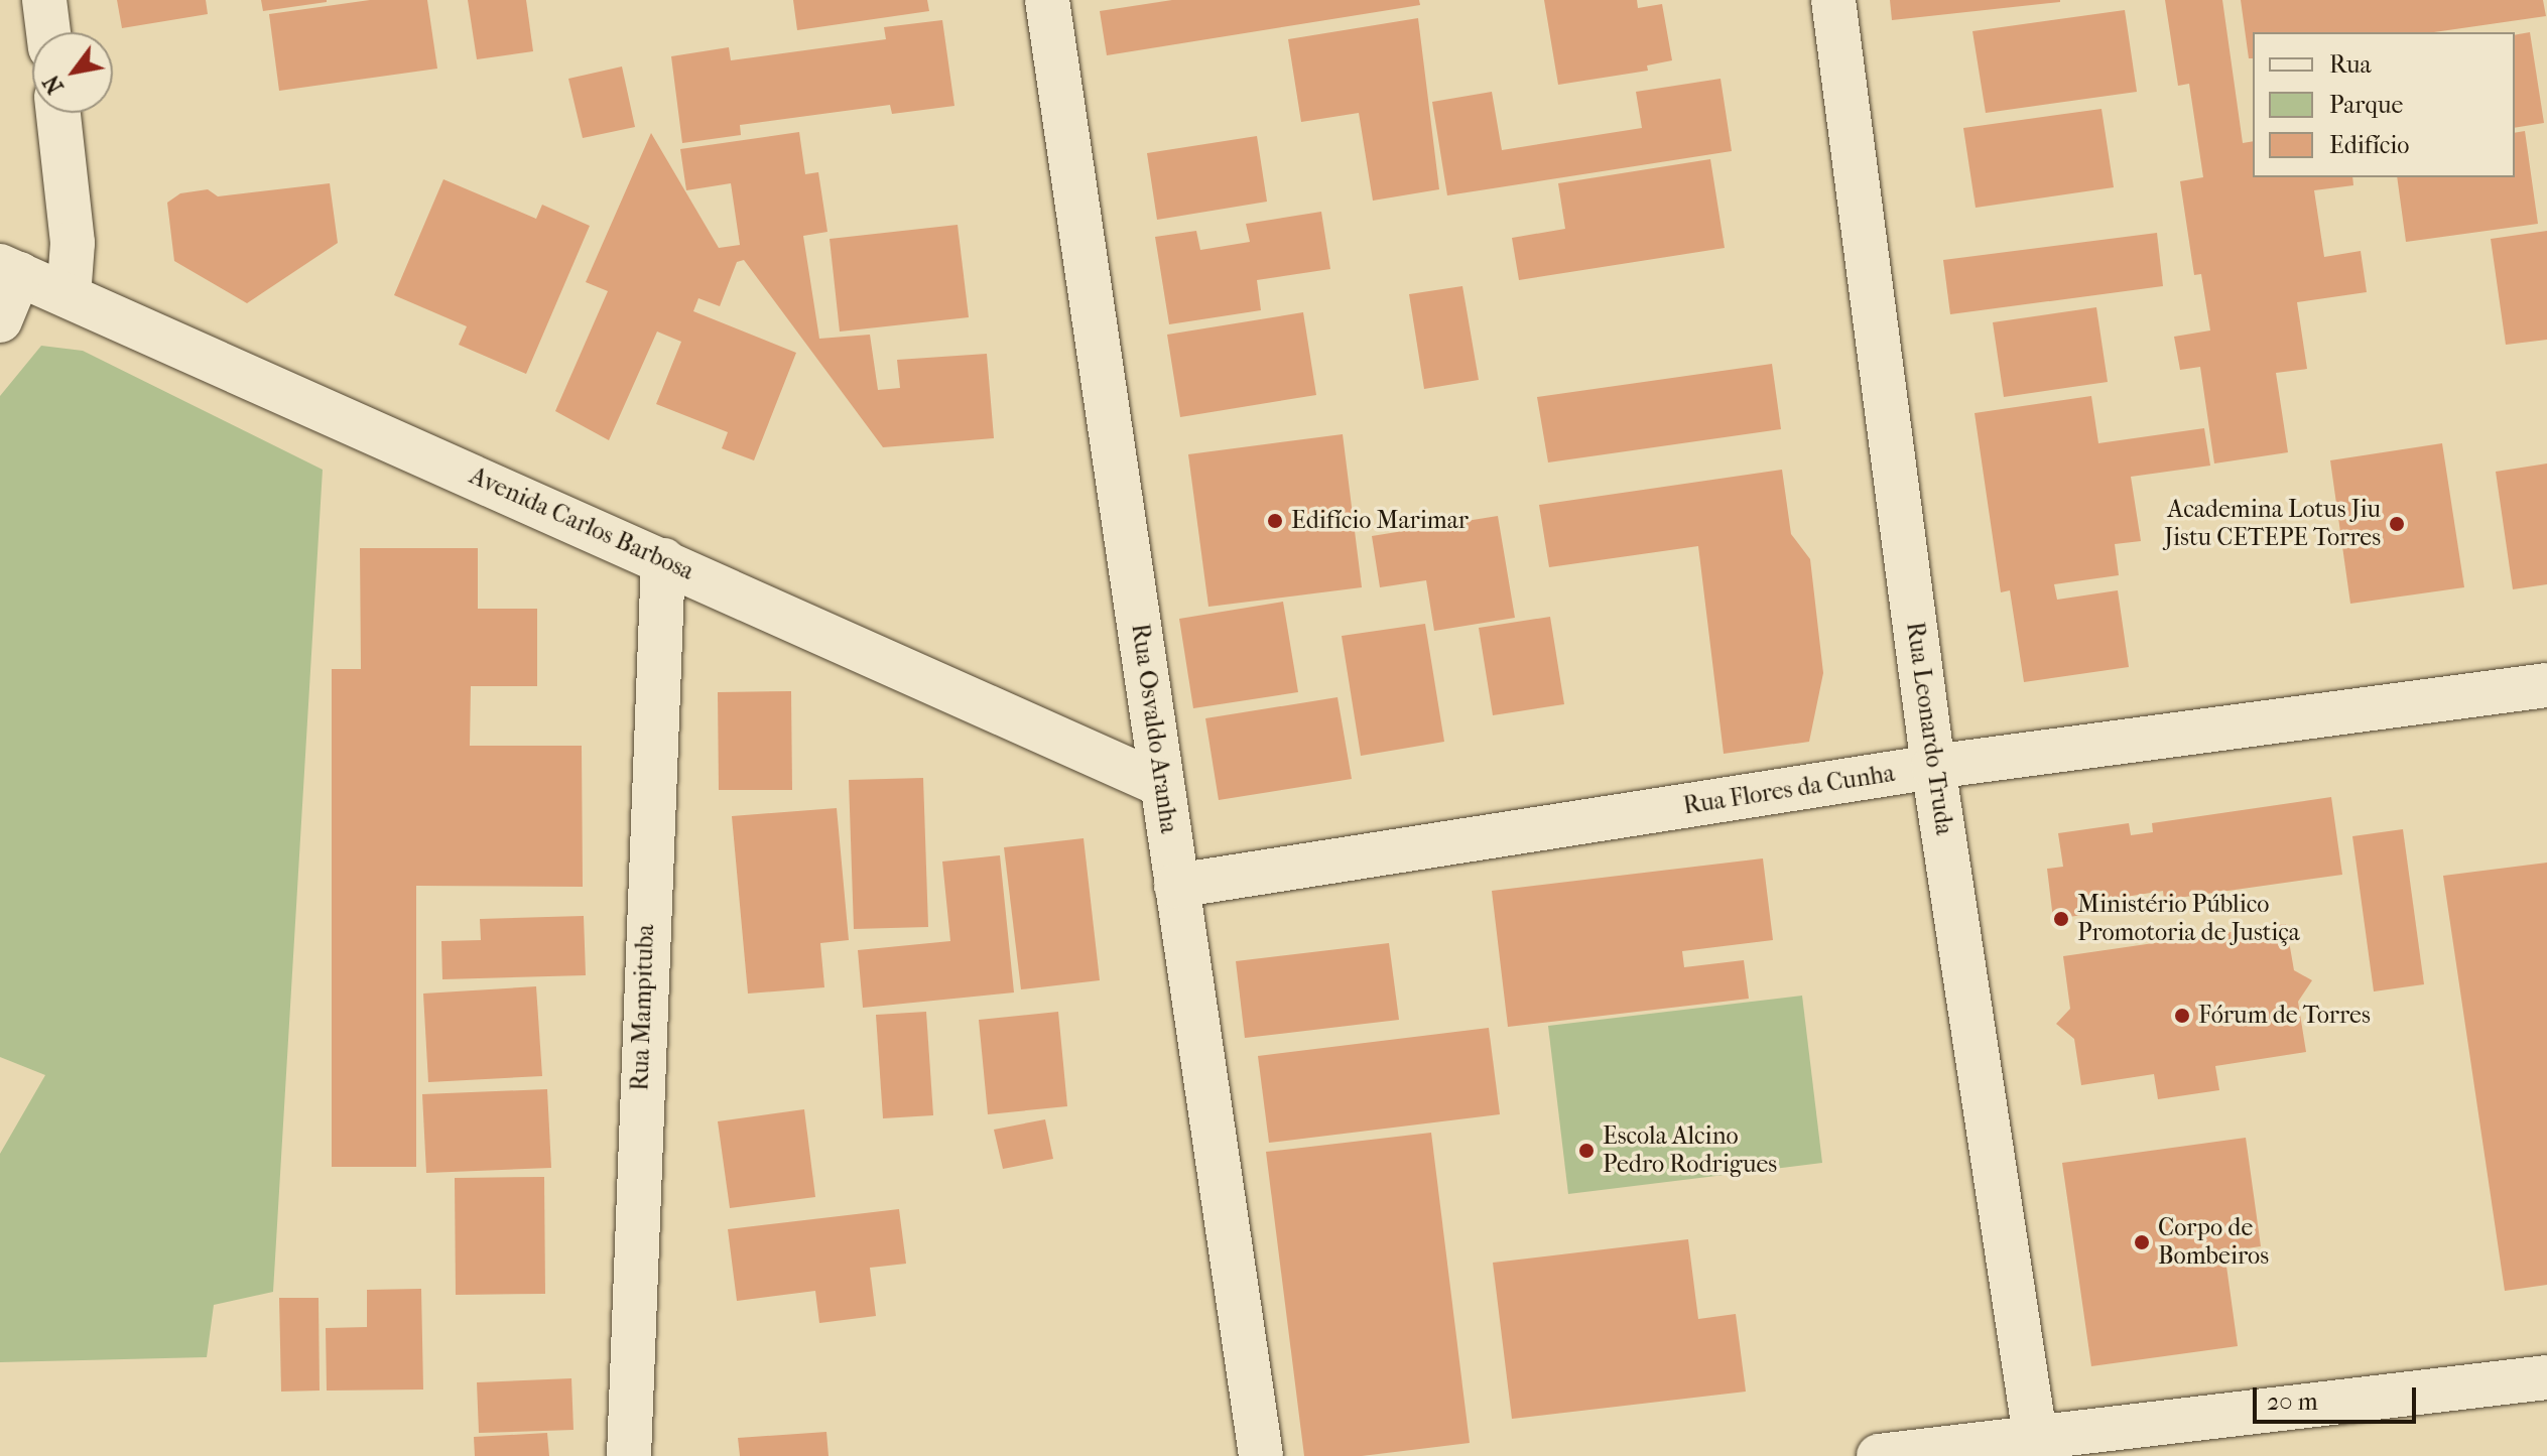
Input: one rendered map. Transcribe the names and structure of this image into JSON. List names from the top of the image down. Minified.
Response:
{"streets":{"street":["Avenida Carlos Barbosa","Rua Osvaldo Aranha","Rua Leonardo Truda","Rua Flores da Cunha","Rua Mampituba"]},"crossings":[["Avenida Carlos Barbosa","Rua Osvaldo Aranha"],["Avenida Carlos Barbosa","Rua Mampituba"],["Rua Osvaldo Aranha","Rua Flores da Cunha"],["Rua Leonardo Truda","Rua Flores da Cunha"]],"places":["Edifício Marimar","Academina Lotus Jiu Jistu CETEPE Torres","Ministério Público Promotoria de Justiça","Fórum de Torres","Escola Alcino Pedro Rodrigues","Corpo de Bombeiros"],"legend":["Rua","Parque","Edifício"],"scale_bar":"20 m","north":"bottom left"}
